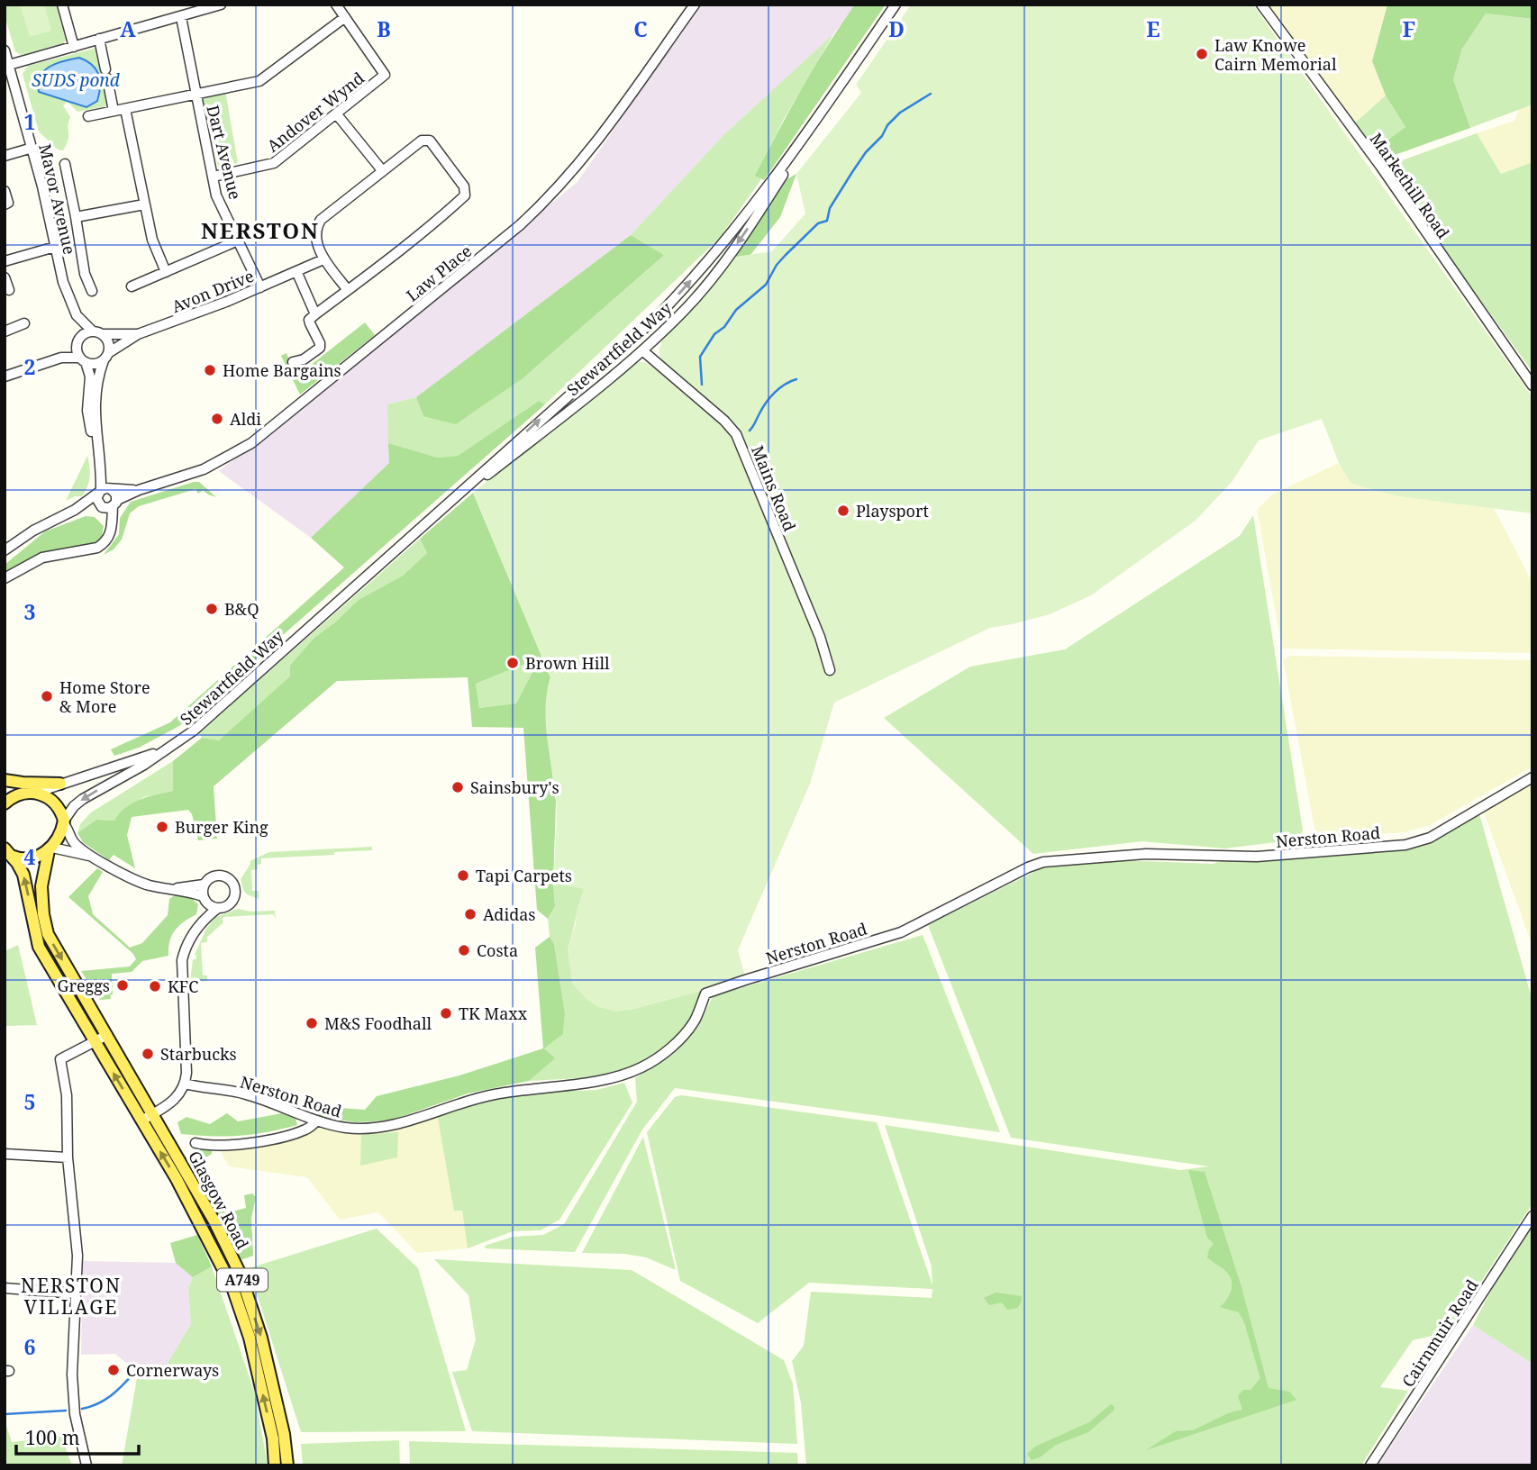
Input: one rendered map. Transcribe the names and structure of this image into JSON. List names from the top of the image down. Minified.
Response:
{"streets":{"main road":["Glasgow Road","A749"],"street":["Andover Wynd","Dart Avenue","Markethill Road","Mavor Avenue","Law Place","Avon Drive","Stewartfield Way","Mains Road","Nerston Road","Cairnmuir Road"]},"crossings":[["Andover Wynd","Dart Avenue"],["Dart Avenue","Avon Drive"],["Mavor Avenue","Avon Drive"],["Stewartfield Way","Mains Road"],["Stewartfield Way","A749"],["Glasgow Road","A749"]],"districts":["NERSTON","NERSTON VILLAGE"],"water":["SUDS pond"],"places":["Law Knowe Cairn Memorial","Home Bargains","Aldi","Playsport","B&Q","Brown Hill","Home Store & More","Sainsbury's","Burger King","Tapi Carpets","Adidas","Costa","Greggs","KFC","TK Maxx","M&S Foodhall","Starbucks","Cornerways"],"scale_bar":"100 m","grid":{"columns":["A","B","C","D","E","F"],"rows":["1","2","3","4","5","6"]}}
